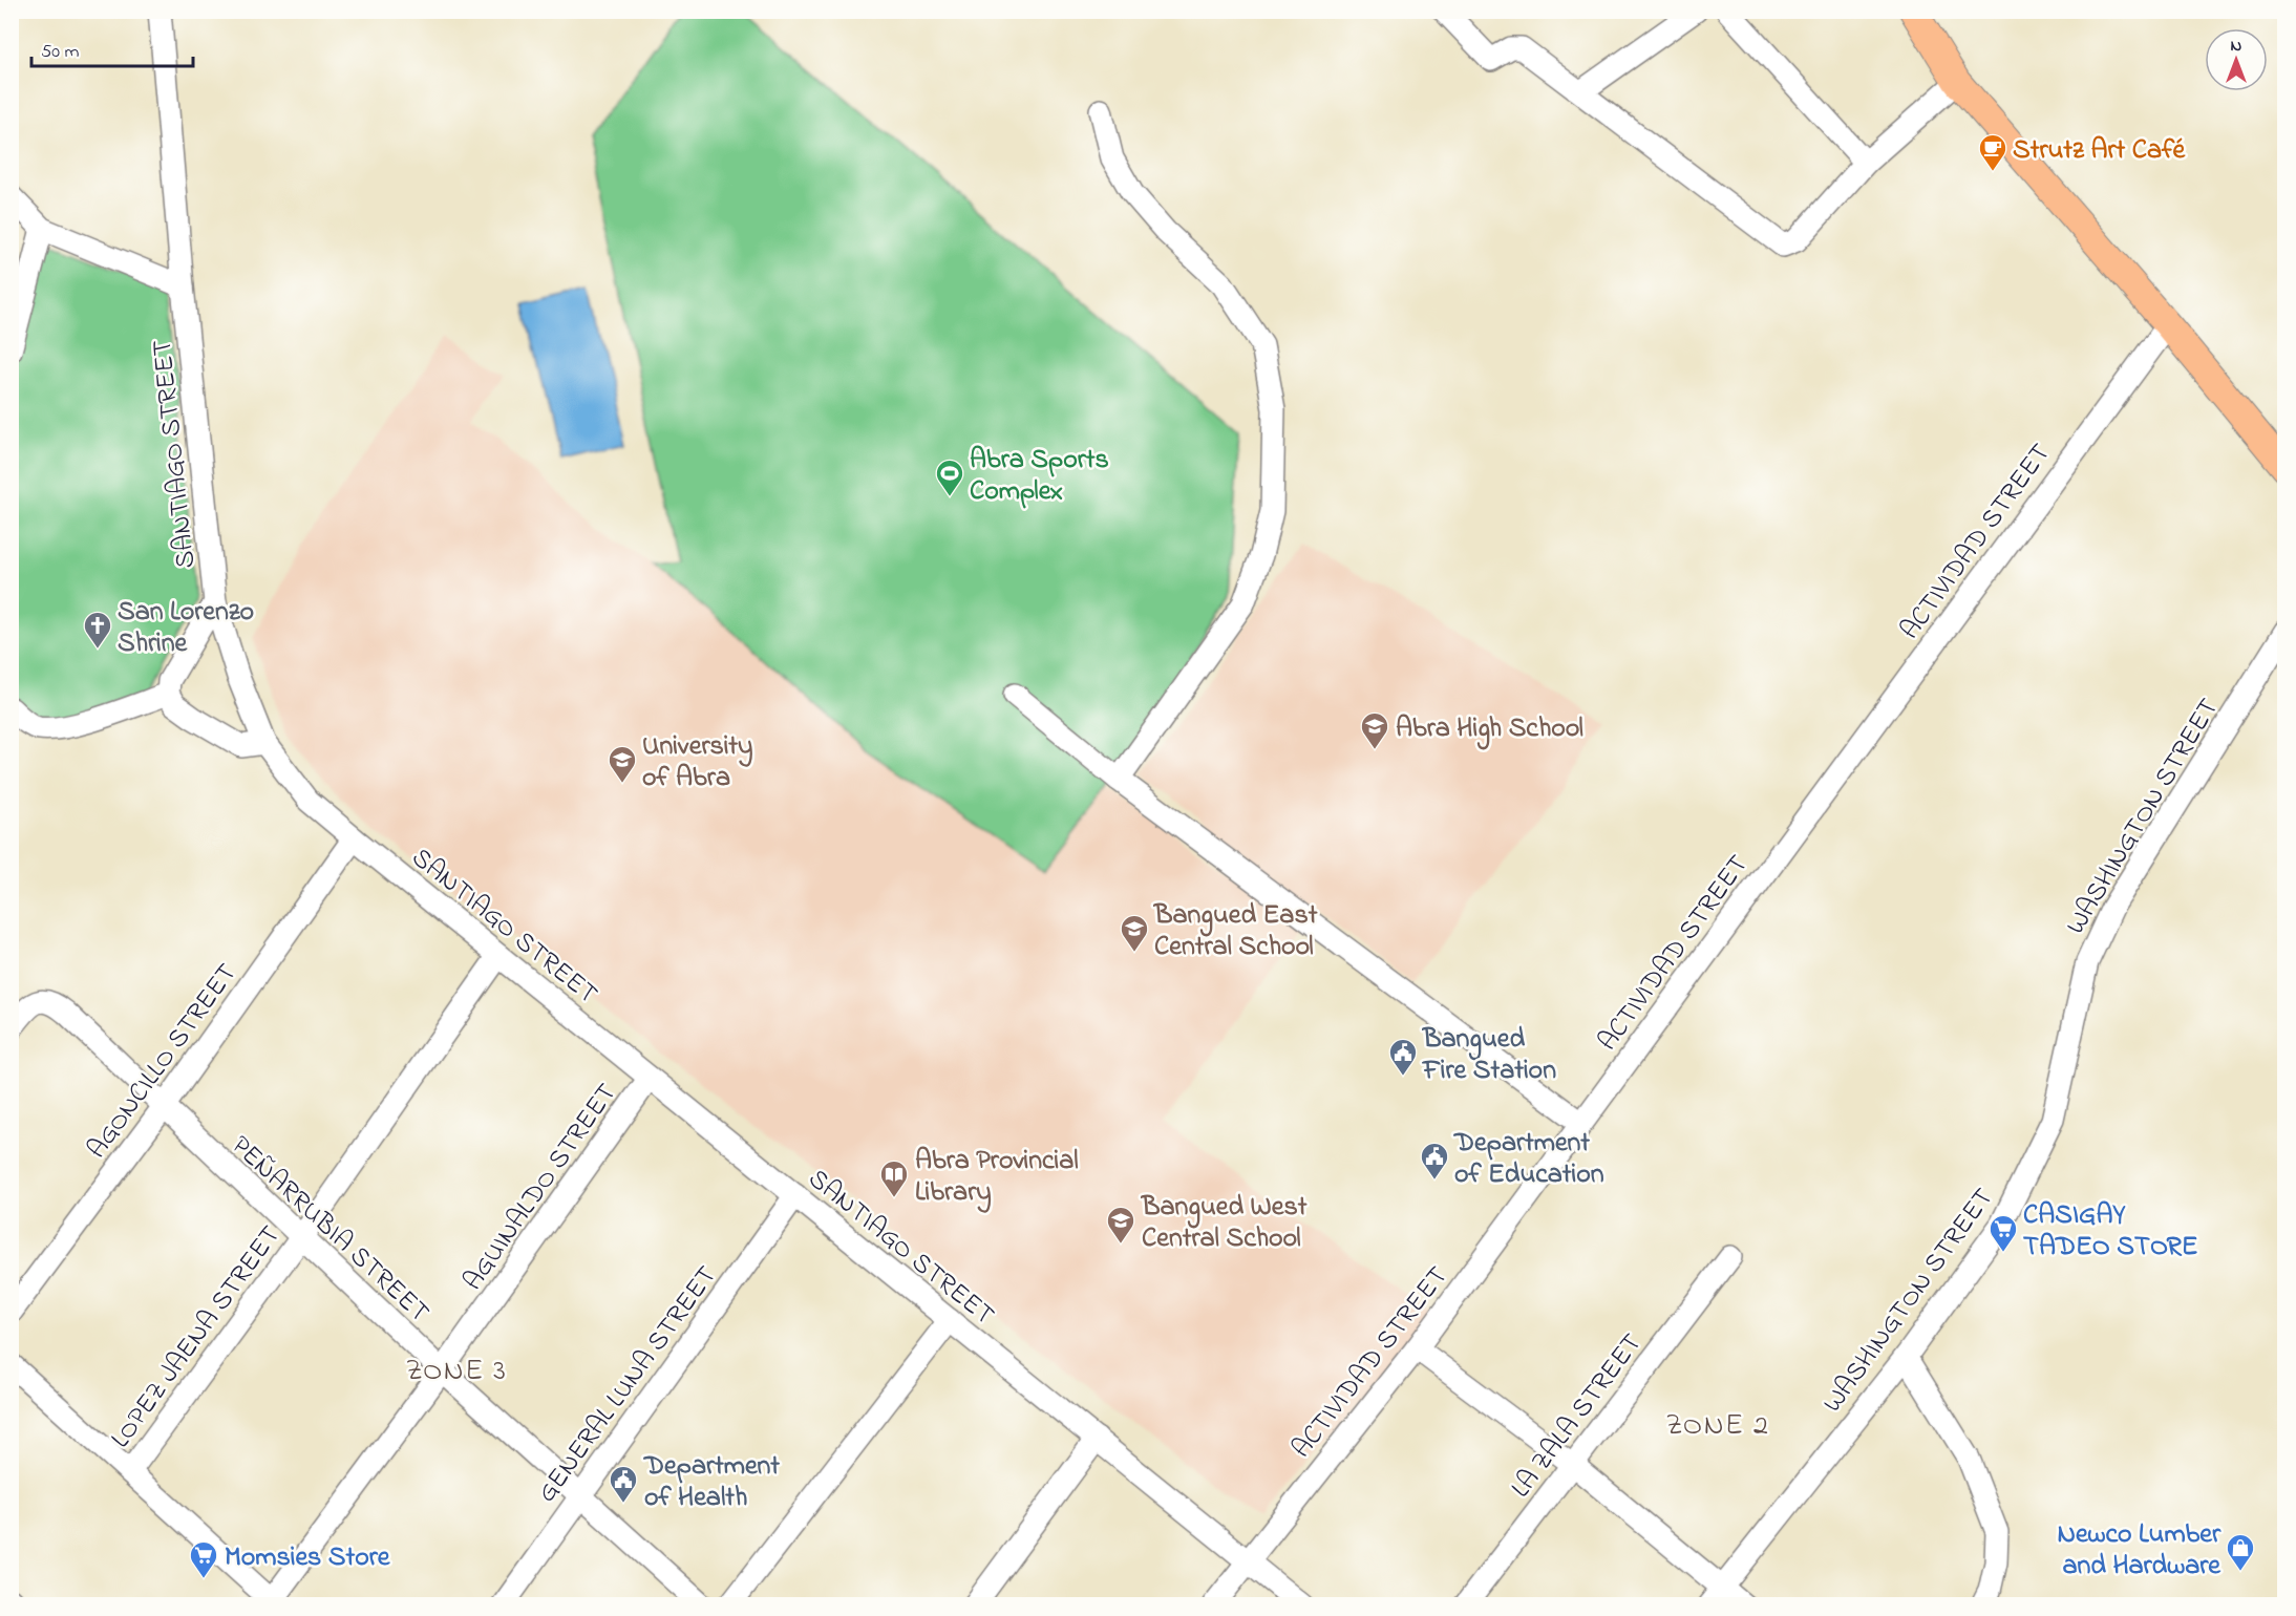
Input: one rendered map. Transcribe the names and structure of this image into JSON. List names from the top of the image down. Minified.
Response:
{"streets":{"street":["SANTIAGO STREET","ACTIVIDAD STREET","WASHINGTON STREET","AGONCILLO STREET","AGUINALDO STREET","PEÑARRUBIA STREET","LOPEZ JAENA STREET","GENERAL LUNA STREET","LA ZALA STREET"]},"crossings":[["SANTIAGO STREET","ACTIVIDAD STREET"],["SANTIAGO STREET","AGONCILLO STREET"],["SANTIAGO STREET","AGUINALDO STREET"],["SANTIAGO STREET","LOPEZ JAENA STREET"],["SANTIAGO STREET","GENERAL LUNA STREET"],["AGONCILLO STREET","PEÑARRUBIA STREET"],["AGUINALDO STREET","PEÑARRUBIA STREET"],["PEÑARRUBIA STREET","LOPEZ JAENA STREET"],["PEÑARRUBIA STREET","GENERAL LUNA STREET"]],"districts":["ZONE 3","ZONE 2"],"places":{"cafe":["Strutz Art Café"],"sports":["Abra Sports Complex"],"church":["San Lorenzo Shrine"],"school or university":["Abra High School","University of Abra","Bangued East Central School","Bangued West Central School"],"public building":["Bangued Fire Station","Department of Education","Department of Health"],"library":["Abra Provincial Library"],"supermarket":["CASIGAY TADEO STORE","Momsies Store"],"shop":["Newco Lumber and Hardware"]},"scale_bar":"50 m","north":"top"}
